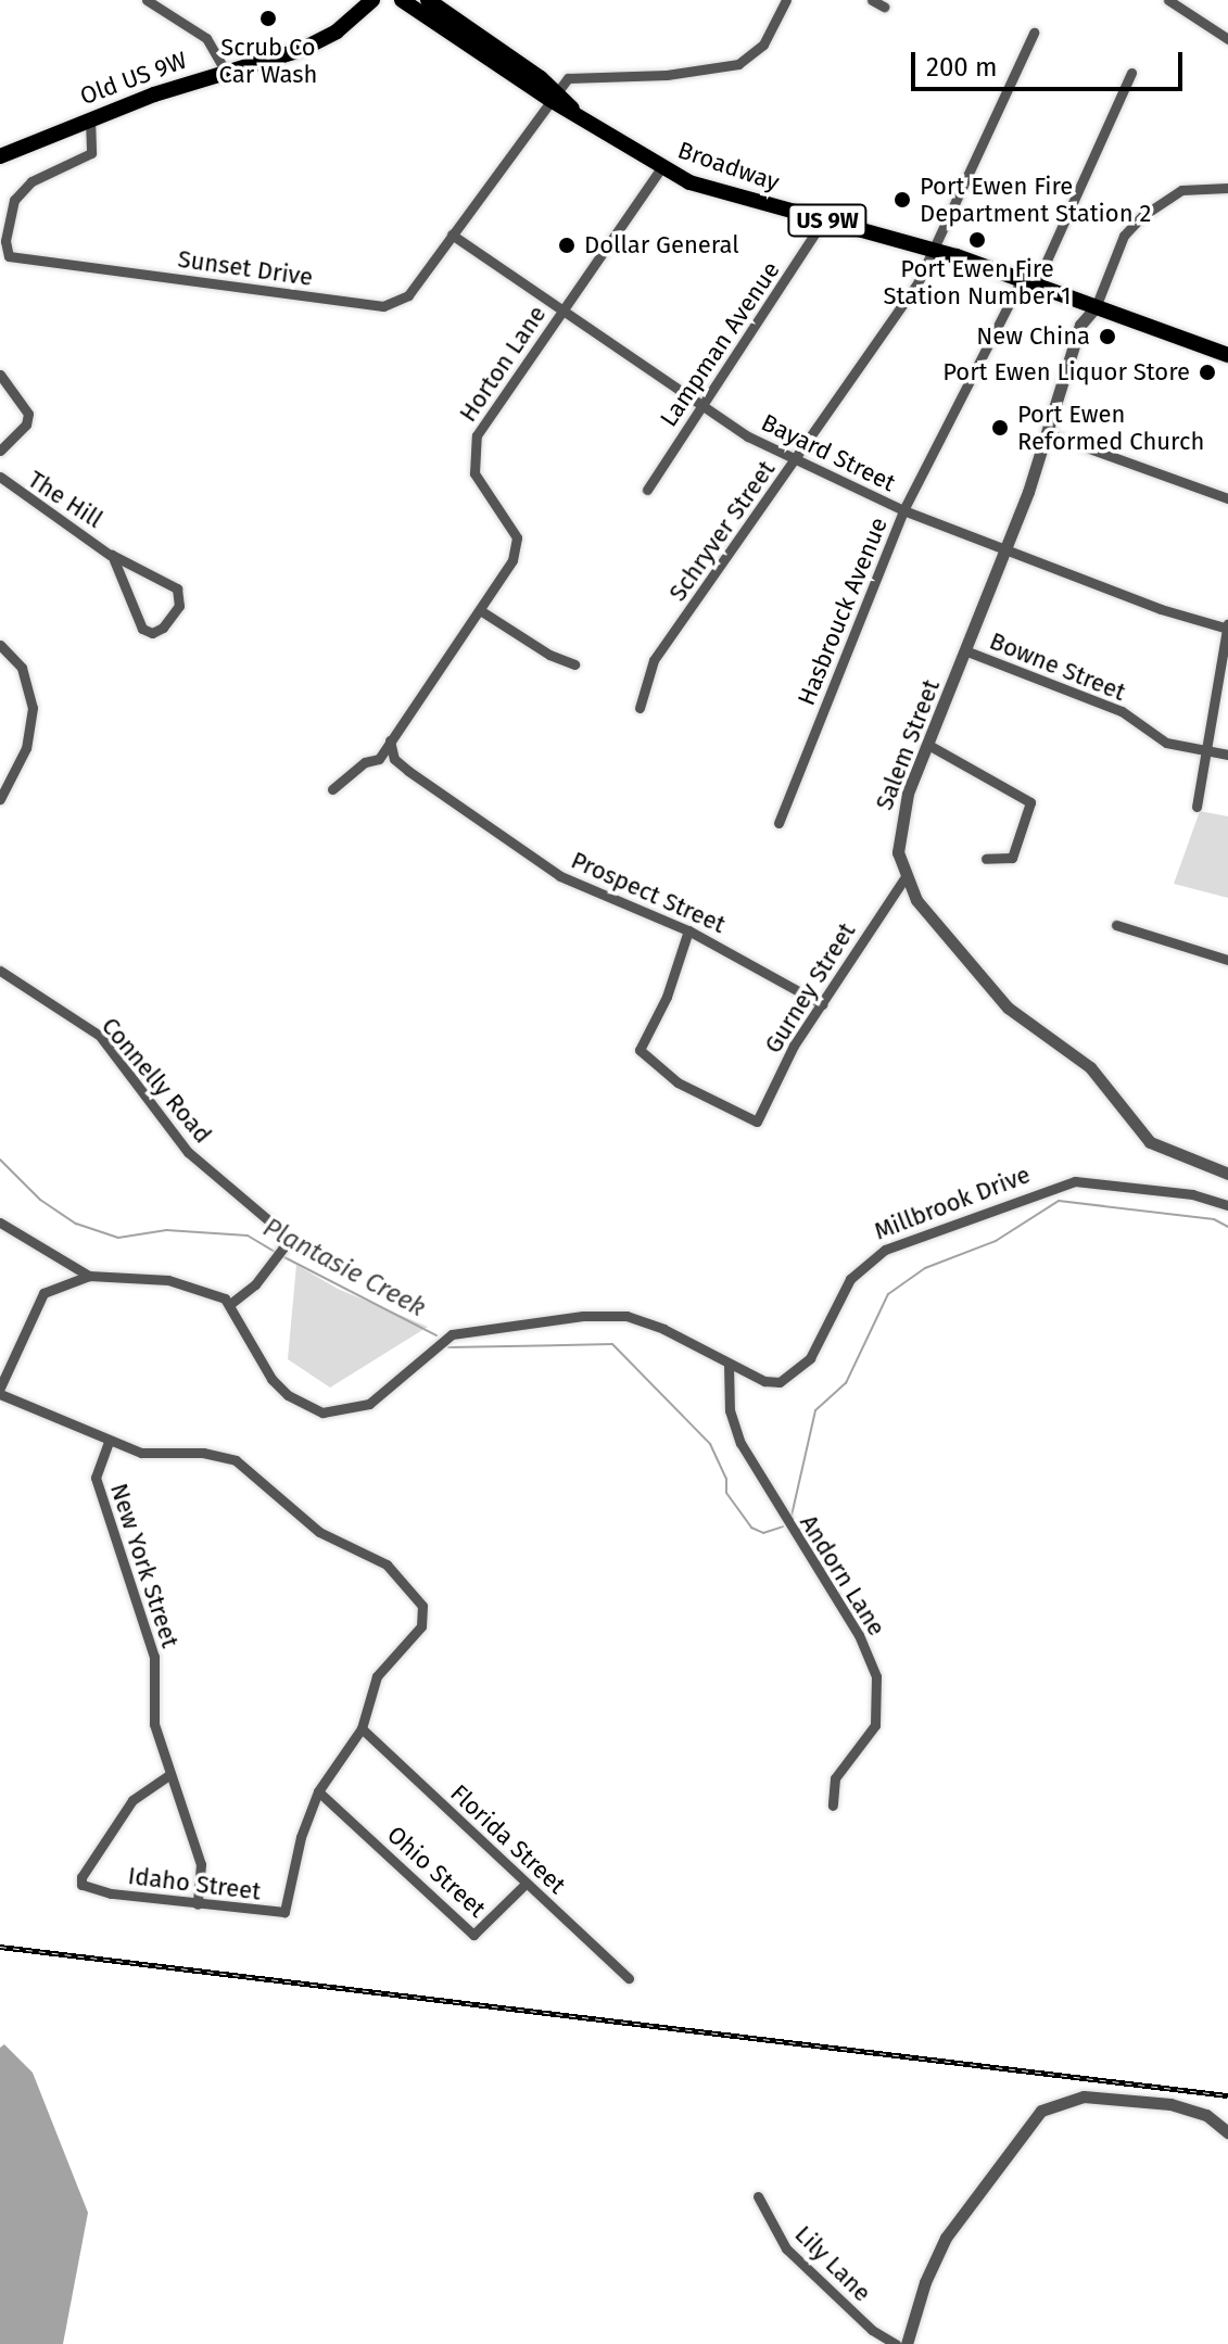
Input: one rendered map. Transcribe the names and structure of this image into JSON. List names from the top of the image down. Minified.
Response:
{"streets":{"highway":["Old US 9W","Broadway","US 9W"],"street":["Sunset Drive","Lampman Avenue","Horton Lane","Bayard Street","The Hill","Schryver Street","Hasbrouck Avenue","Bowne Street","Salem Street","Prospect Street","Gurney Street","Connelly Road","Millbrook Drive","New York Street","Andorn Lane","Florida Street","Ohio Street","Idaho Street","Lily Lane"]},"crossings":[["Old US 9W","Sunset Drive"],["Broadway","Sunset Drive"],["Broadway","Lampman Avenue"],["Broadway","Horton Lane"],["Broadway","Schryver Street"],["Broadway","Hasbrouck Avenue"],["Broadway","Salem Street"],["Sunset Drive","Bayard Street"],["Lampman Avenue","Bayard Street"],["Horton Lane","Bayard Street"],["Horton Lane","Prospect Street"],["Bayard Street","Schryver Street"],["Bayard Street","Hasbrouck Avenue"],["Bayard Street","Salem Street"],["Bowne Street","Salem Street"],["Salem Street","Gurney Street"],["Prospect Street","Gurney Street"],["Connelly Road","Millbrook Drive"],["Millbrook Drive","Andorn Lane"],["New York Street","Idaho Street"],["Florida Street","Ohio Street"],["Ohio Street","Idaho Street"]],"water":["Plantasie Creek"],"places":["Scrub Co Car Wash","Port Ewen Fire Department Station 2","Port Ewen Fire Station Number 1","Dollar General","New China","Port Ewen Liquor Store","Port Ewen Reformed Church"],"scale_bar":"200 m"}
